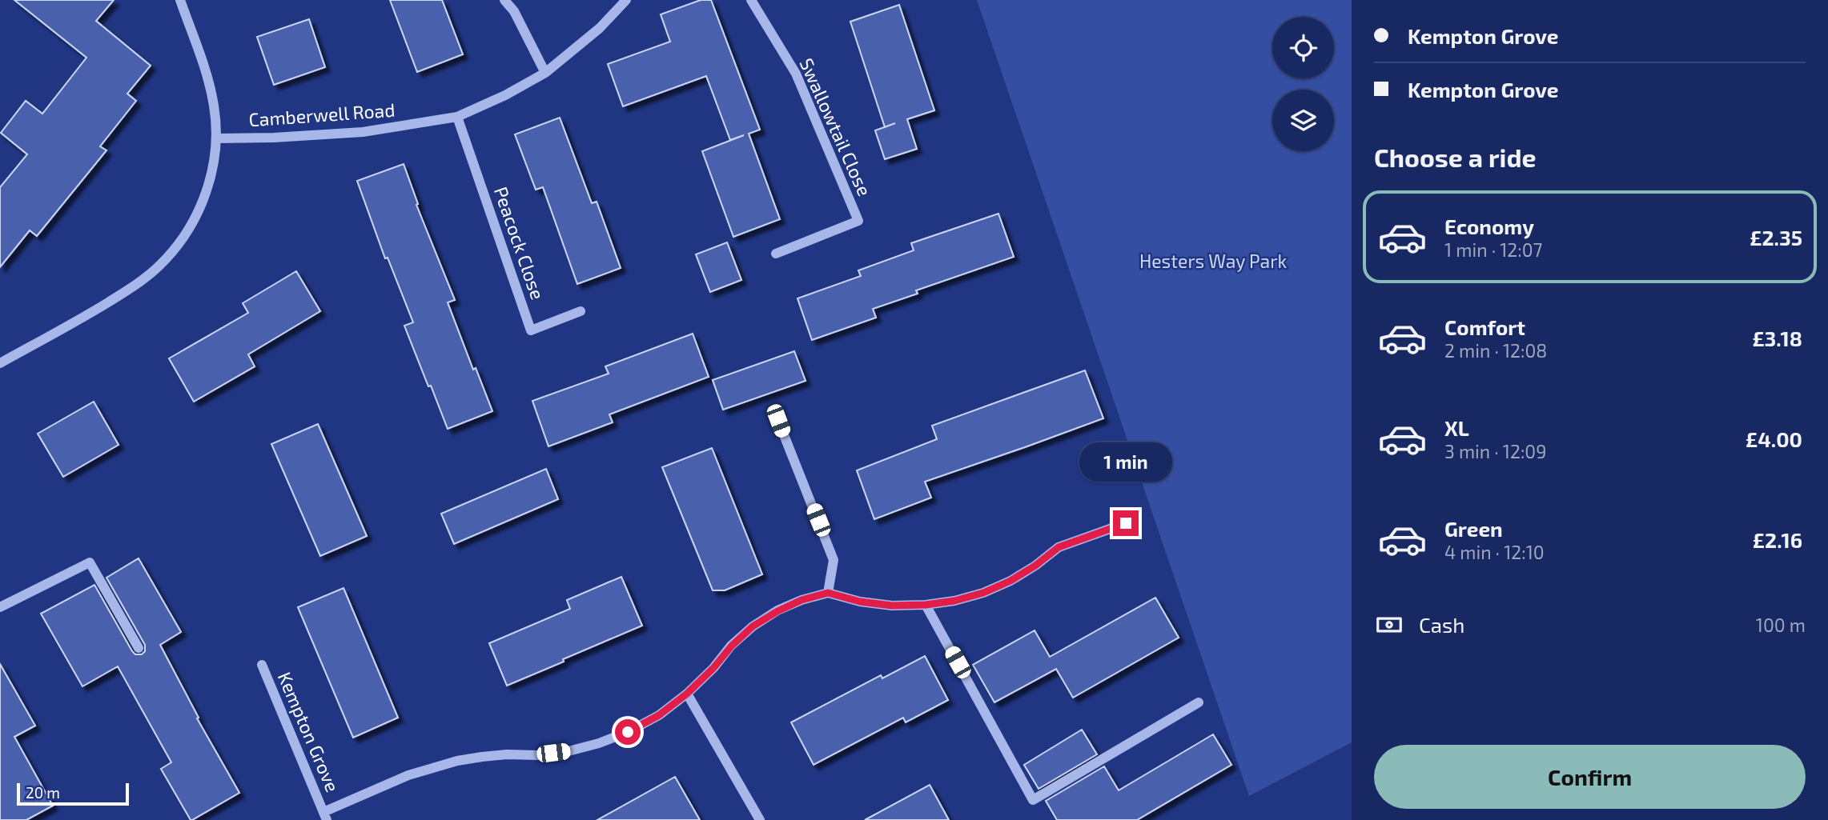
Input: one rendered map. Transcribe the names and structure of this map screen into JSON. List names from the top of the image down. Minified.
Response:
{"streets":{"street":["Camberwell Road","Swallowtail Close","Peacock Close","Kempton Grove"]},"crossings":[["Camberwell Road","Peacock Close"]],"parks":["Hesters Way Park"],"scale_bar":"20 m","page":{"banner":["Kempton Grove","Kempton Grove"],"heading":"Choose a ride","list":[{"name":"Economy","note":"1 min · 12:07","value":"£2.35"},{"name":"Comfort","note":"2 min · 12:08","value":"£3.18"},{"name":"XL","note":"3 min · 12:09","value":"£4.00"},{"name":"Green","note":"4 min · 12:10","value":"£2.16"}],"bubble":"1 min","pay":["Cash","100 m"],"buttons":"Confirm","scale":"20 m"}}
